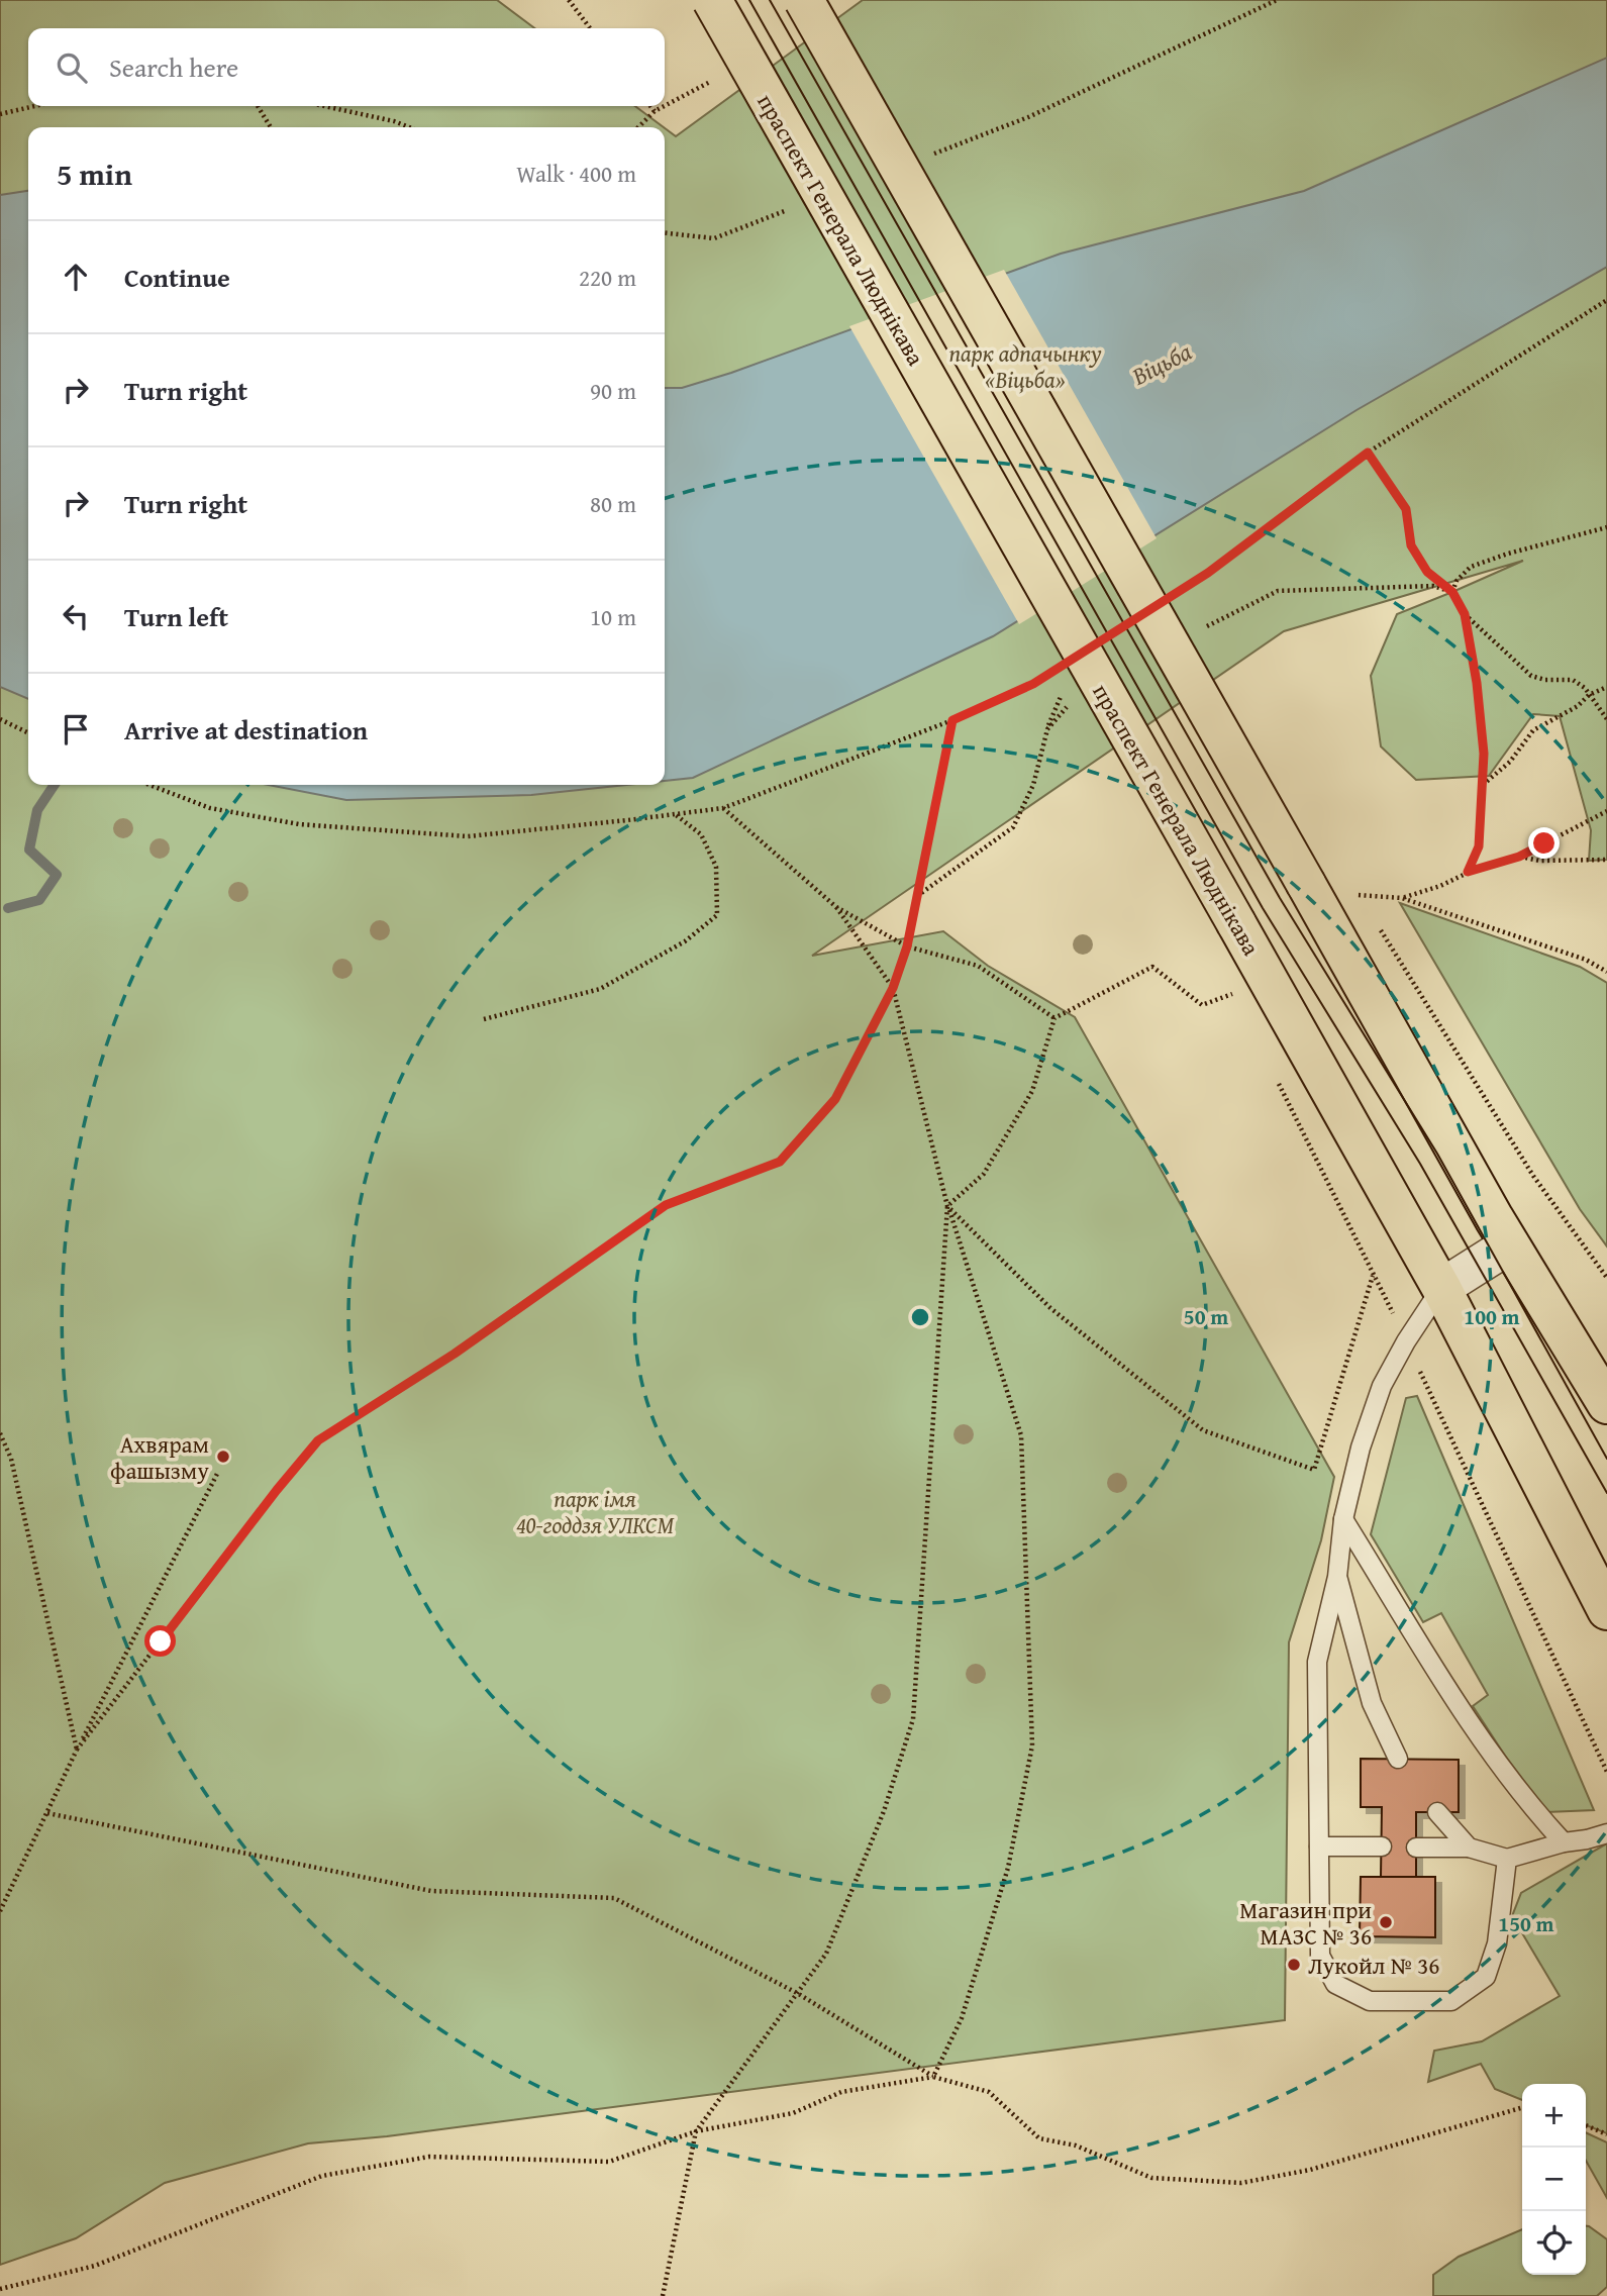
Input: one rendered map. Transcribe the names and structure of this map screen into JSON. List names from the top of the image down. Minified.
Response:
{"streets":{"main road":["праспект Генерала Люднікава"]},"water":["Віцьба"],"parks":["парк адпачынку «Віцьба»","парк імя 40-годдзя УЛКСМ"],"places":["Ахвярам фашызму","Магазин при МАЗС № 36","Лукойл № 36"],"page":{"search":"Search here","heading":["5 min","Walk · 400 m"],"list":[["Continue","220 m"],["Turn right","90 m"],["Turn right","80 m"],["Turn left","10 m"],"Arrive at destination"],"map_buttons":["+","−"]},"rings":["50 m","100 m","150 m"]}
